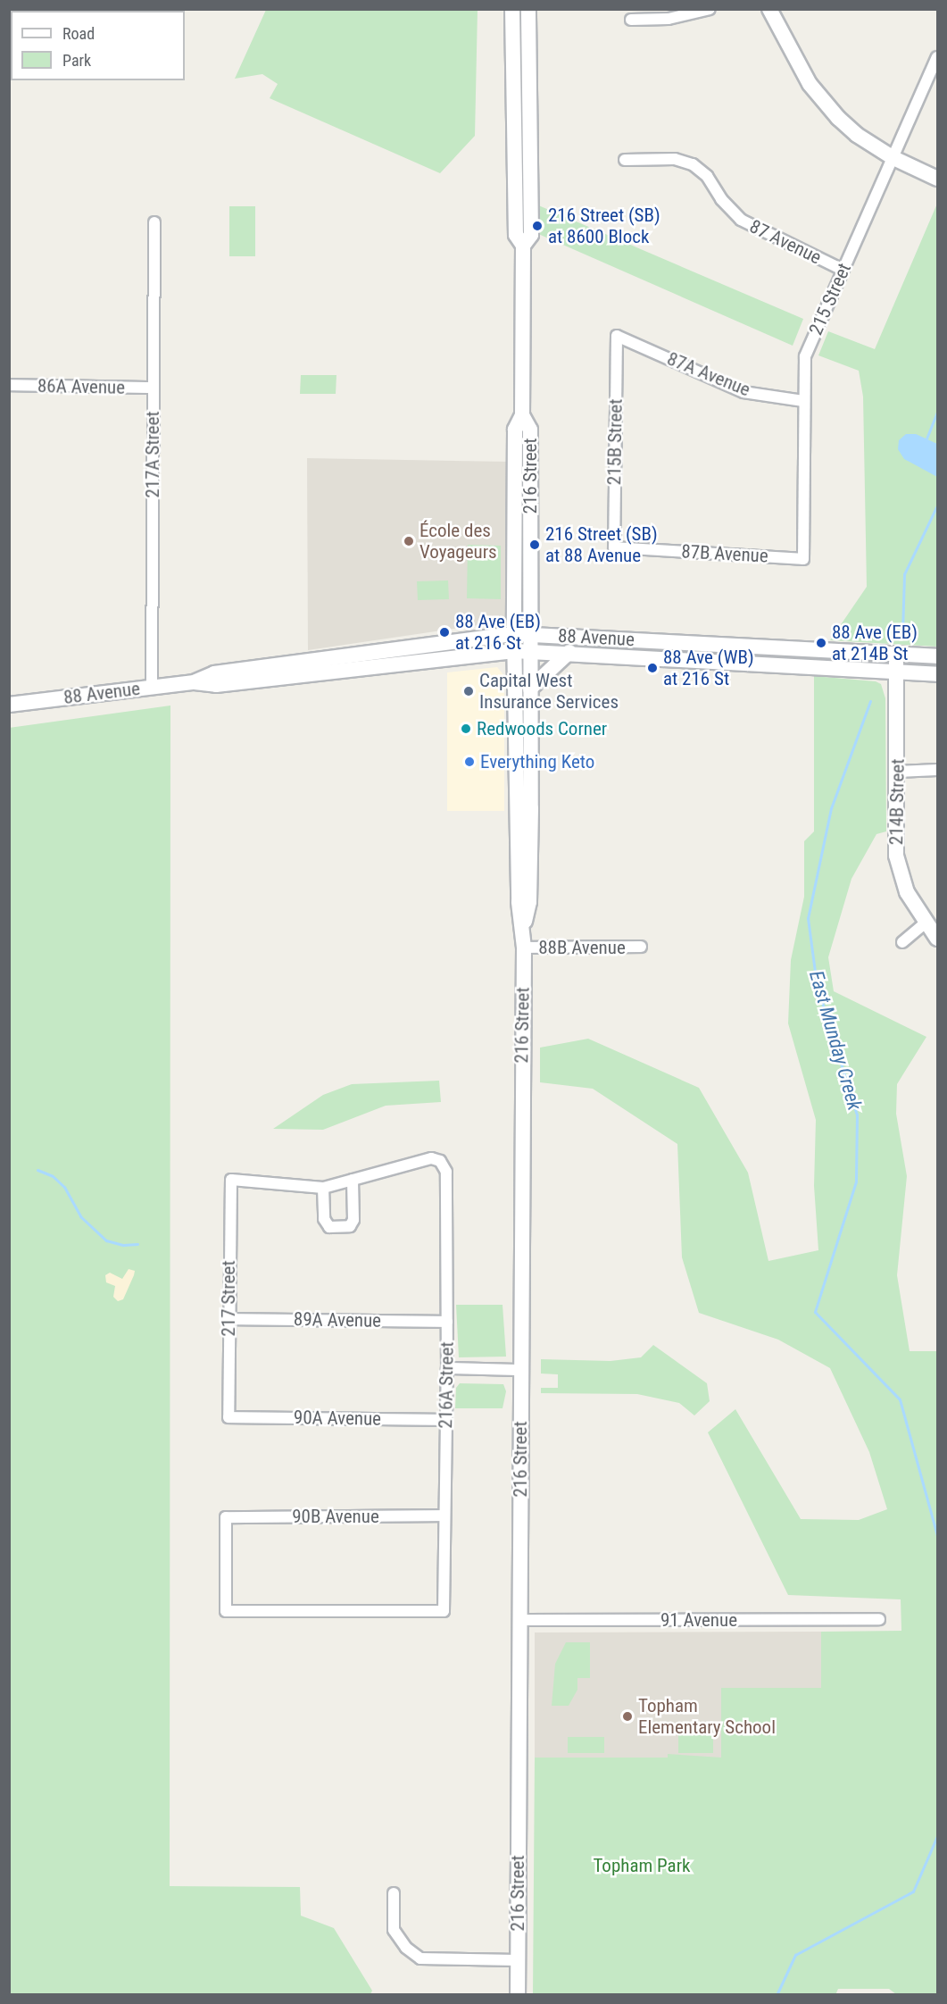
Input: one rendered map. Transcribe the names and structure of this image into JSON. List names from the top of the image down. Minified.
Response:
{"streets":{"main road":["216 Street","88 Avenue","214B Street"],"street":["87 Avenue","215 Street","87A Avenue","86A Avenue","215B Street","217A Street","87B Avenue","88B Avenue","217 Street","89A Avenue","216A Street","90A Avenue","90B Avenue","91 Avenue"]},"crossings":[["87 Avenue","215 Street"],["215 Street","87A Avenue"],["215 Street","87B Avenue"],["87A Avenue","215B Street"],["86A Avenue","217A Street"],["215B Street","87B Avenue"],["217A Street","88 Avenue"],["216 Street","88 Avenue"],["216 Street","88B Avenue"],["216 Street","91 Avenue"],["88 Avenue","214B Street"],["217 Street","89A Avenue"],["217 Street","90A Avenue"],["89A Avenue","216A Street"],["216A Street","90A Avenue"],["216A Street","90B Avenue"]],"water":["East Munday Creek"],"parks":["Topham Park"],"places":["216 Street (SB) at 8600 Block","École des Voyageurs","216 Street (SB) at 88 Avenue","88 Ave (EB) at 216 St","88 Ave (EB) at 214B St","88 Ave (WB) at 216 St","Capital West Insurance Services","Redwoods Corner","Everything Keto","Topham Elementary School"],"legend":["Road","Park"]}
